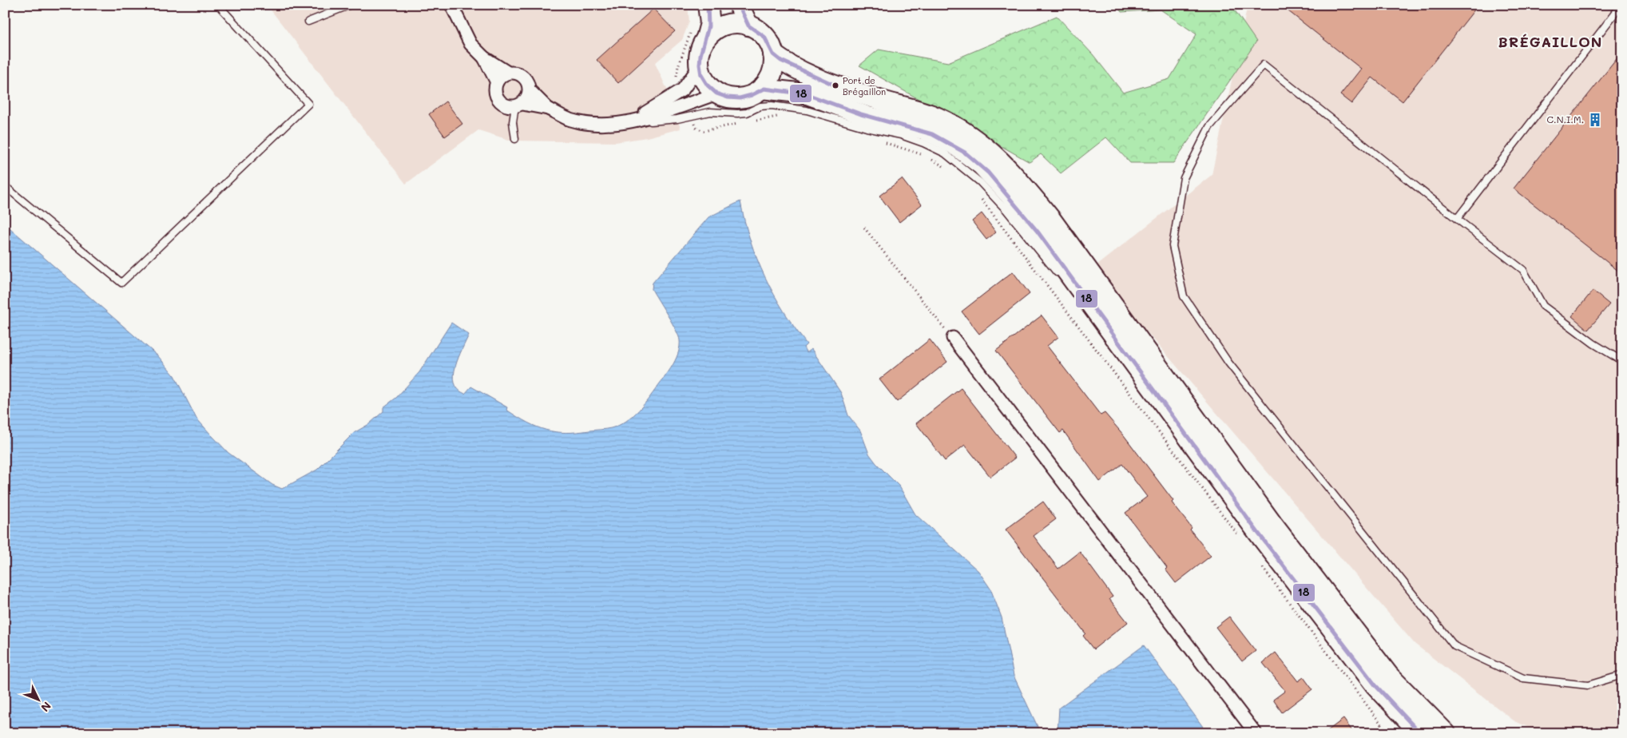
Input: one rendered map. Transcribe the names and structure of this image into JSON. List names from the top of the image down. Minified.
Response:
{"districts":["BRÉGAILLON"],"places":{"other":["Port de Brégaillon"],"building":["C.N.I.M."]},"lines":["transit line 18"],"north":"bottom right"}
